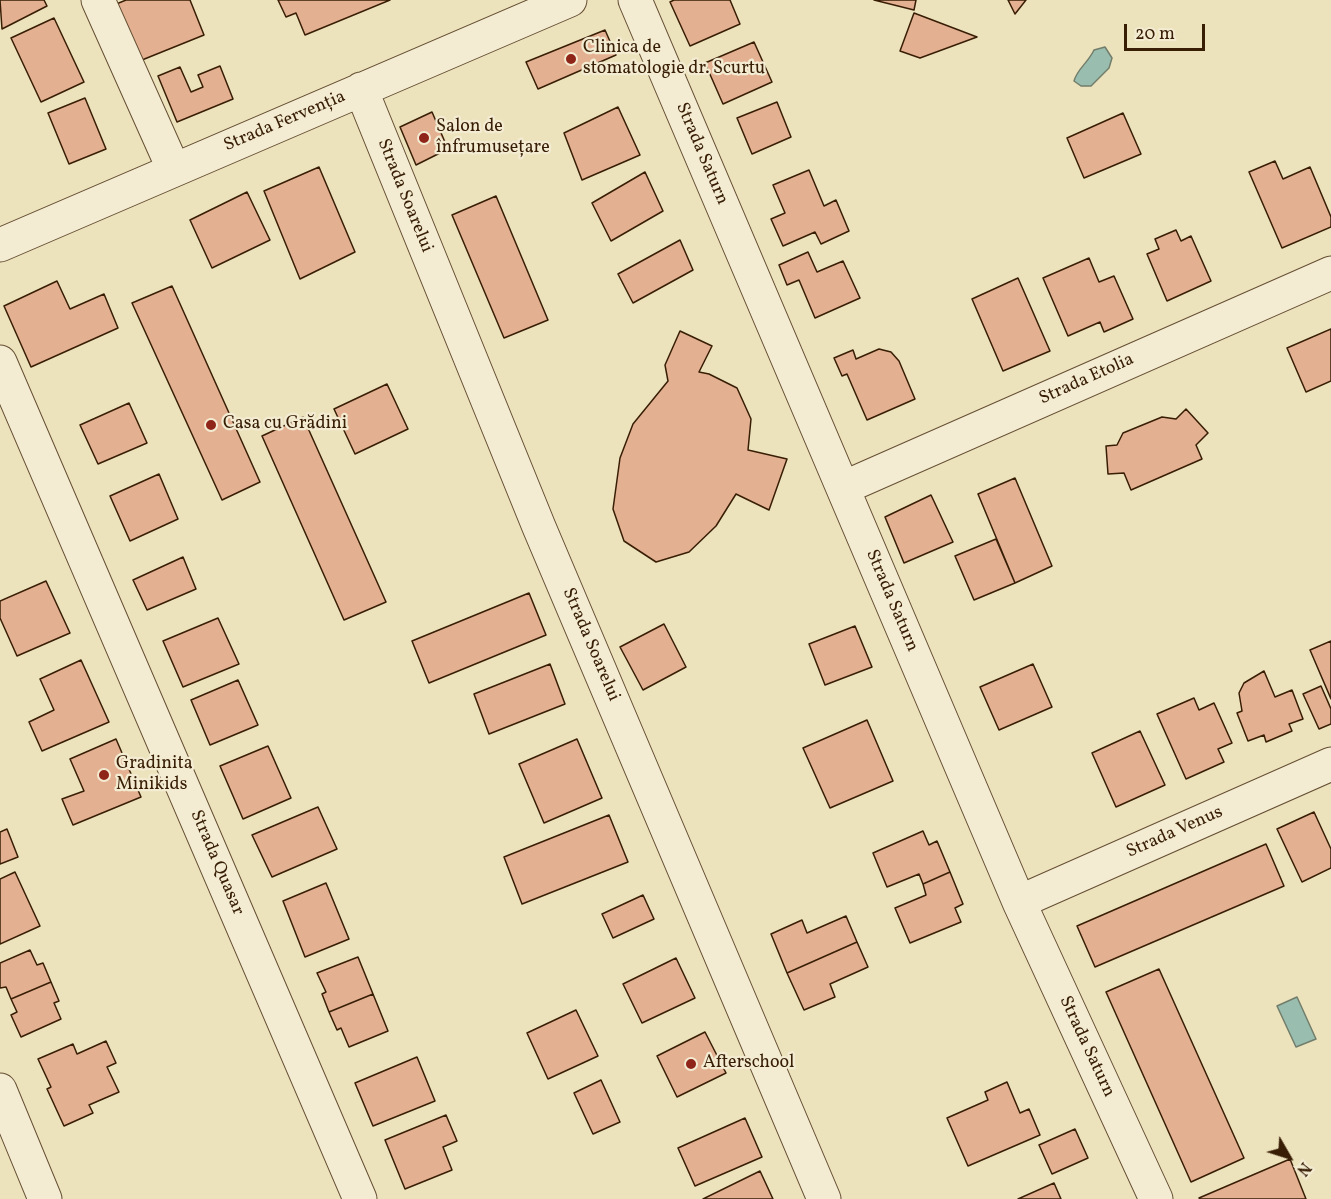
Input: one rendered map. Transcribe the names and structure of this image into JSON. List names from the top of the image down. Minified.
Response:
{"streets":{"street":["Strada Fervenția","Strada Saturn","Strada Soarelui","Strada Etolia","Strada Venus","Strada Quasar"]},"crossings":[["Strada Fervenția","Strada Soarelui"],["Strada Saturn","Strada Etolia"],["Strada Saturn","Strada Venus"]],"places":["Clinica de stomatologie dr. Scurtu","Salon de înfrumusețare","Casa cu Grădini","Gradinita Minikids","Afterschool"],"scale_bar":"20 m","north":"bottom right"}
